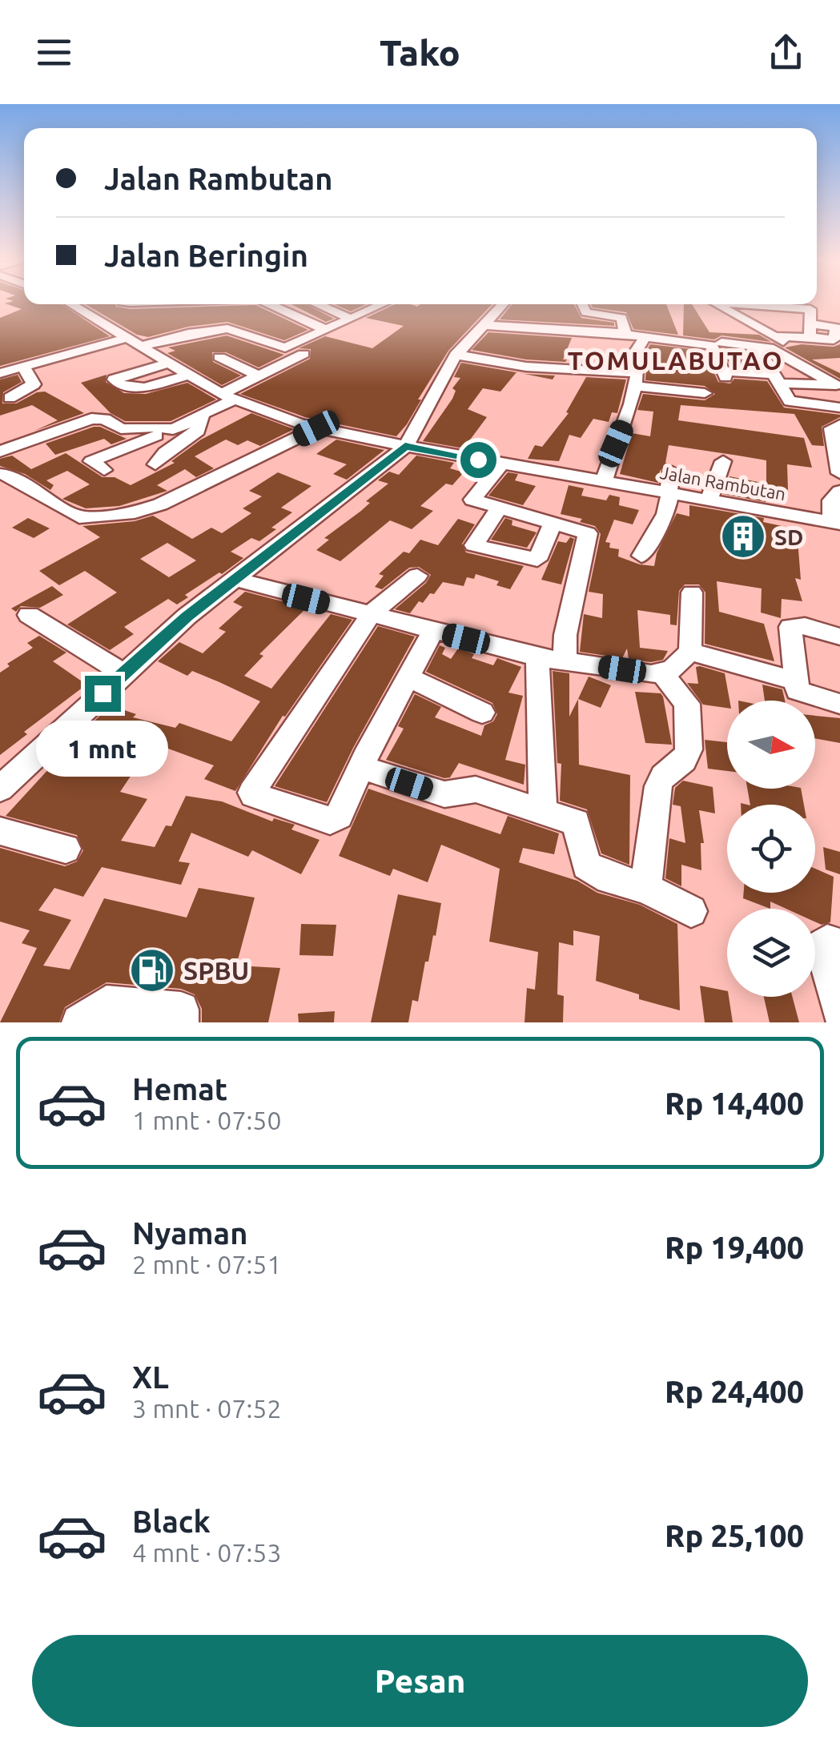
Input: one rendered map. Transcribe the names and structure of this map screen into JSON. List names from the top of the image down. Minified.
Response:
{"streets":{"street":["Jalan Rambutan"]},"districts":["TOMULABUTAO"],"places":{"building":["SD"],"fuel station":["SPBU"]},"north":"right","page":{"header":"Tako","banner":["Jalan Rambutan","Jalan Beringin"],"bubble":"1 mnt","list":[{"name":"Hemat","note":"1 mnt · 07:50","value":"Rp 14,400"},{"name":"Nyaman","note":"2 mnt · 07:51","value":"Rp 19,400"},{"name":"XL","note":"3 mnt · 07:52","value":"Rp 24,400"},{"name":"Black","note":"4 mnt · 07:53","value":"Rp 25,100"}],"buttons":"Pesan"}}
